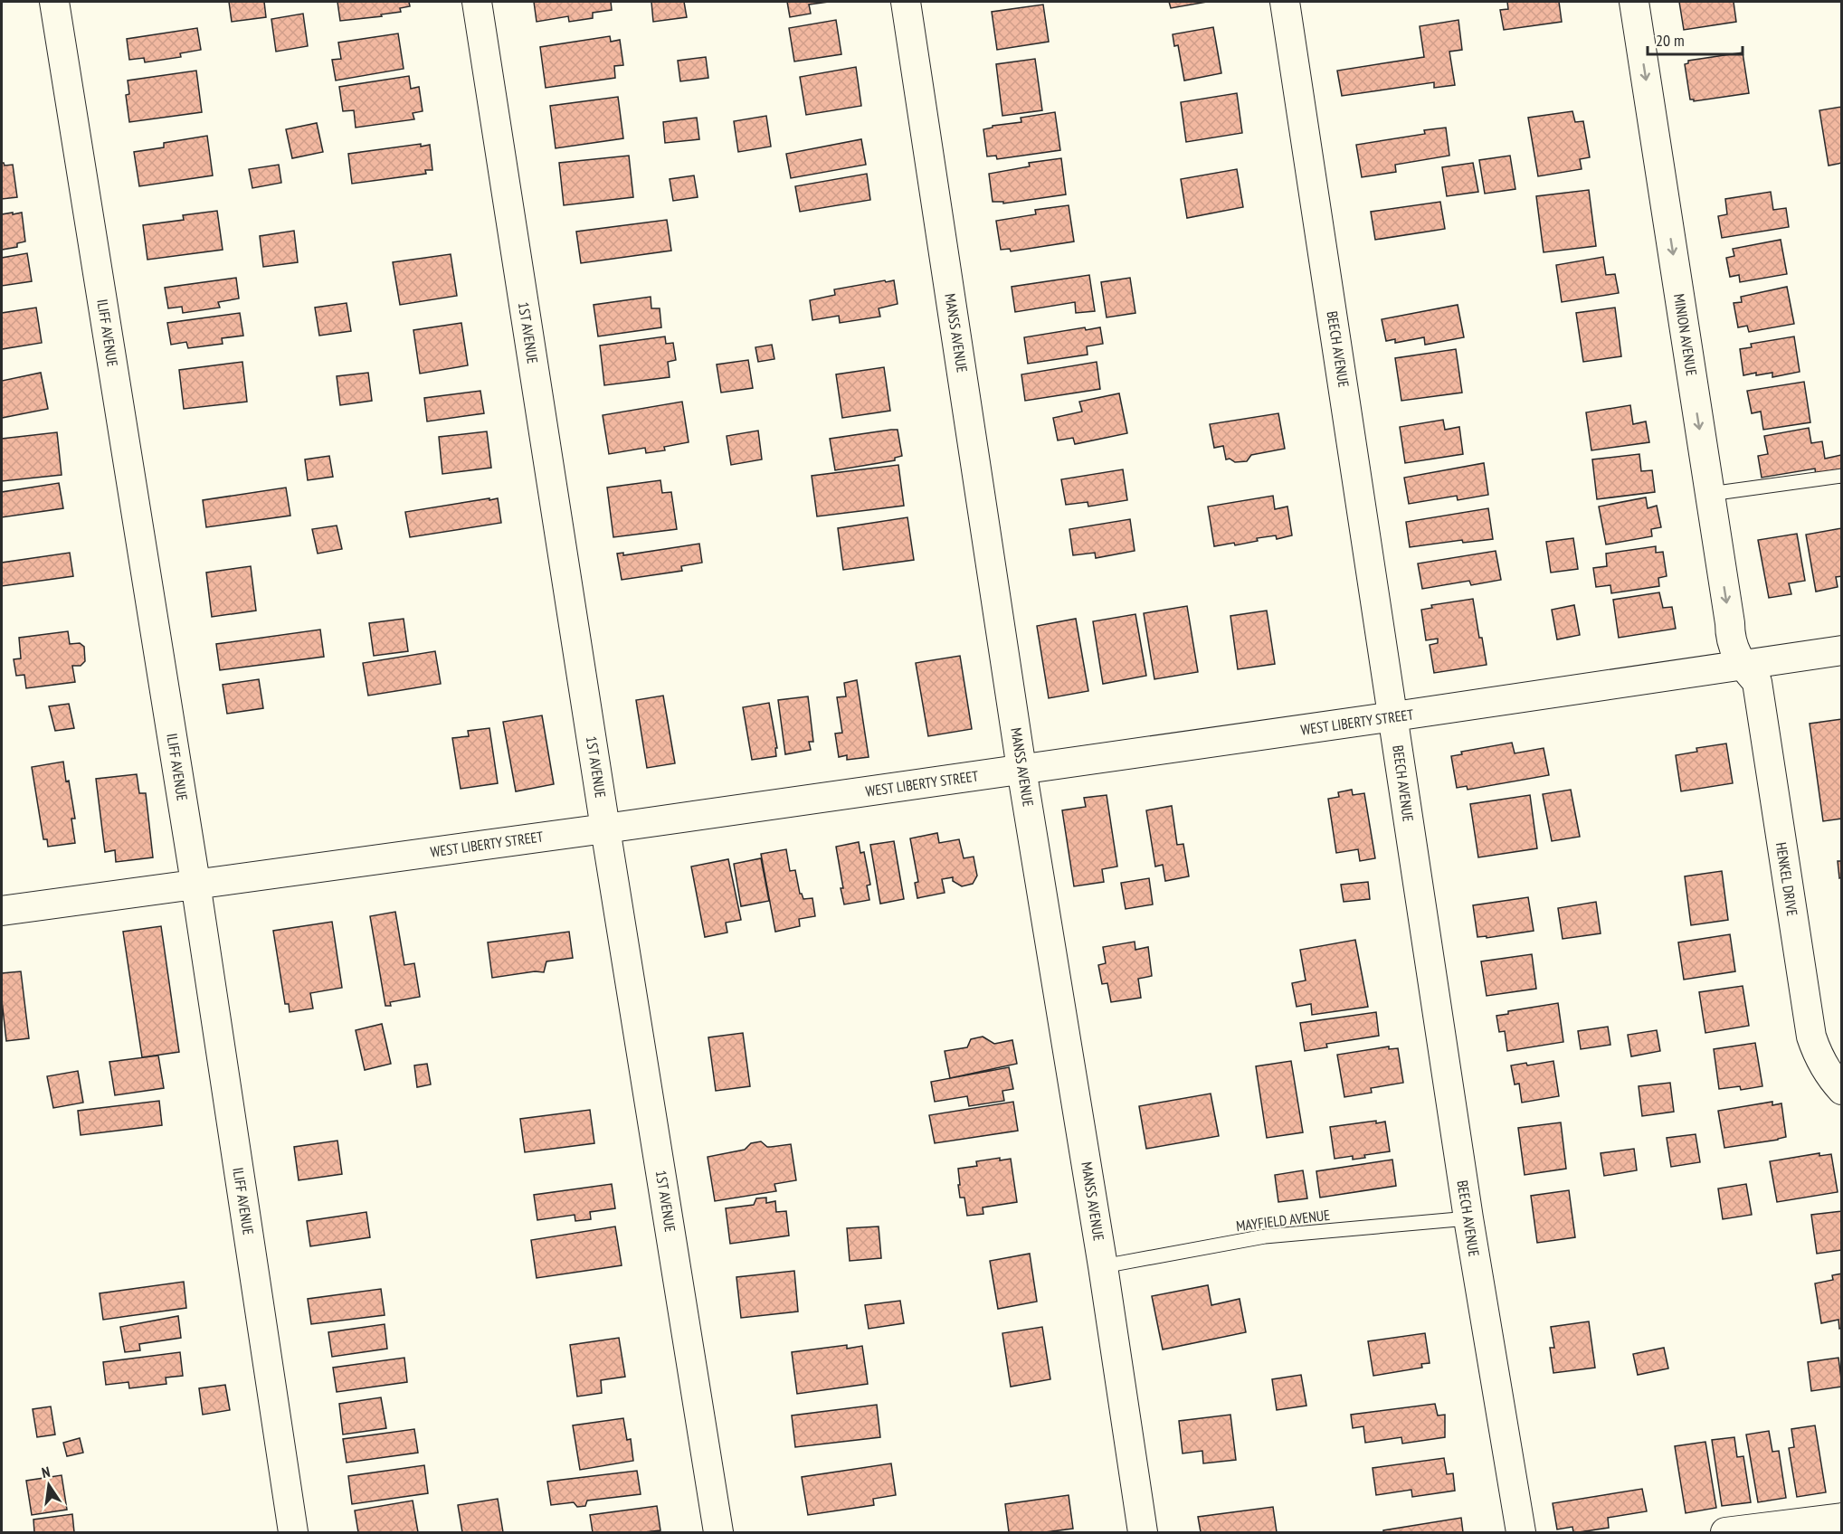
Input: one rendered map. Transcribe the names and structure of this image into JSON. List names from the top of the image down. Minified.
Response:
{"streets":{"street":["ILIFF AVENUE","1ST AVENUE","MANSS AVENUE","MINION AVENUE","BEECH AVENUE","WEST LIBERTY STREET","HENKEL DRIVE"],"lane":["MAYFIELD AVENUE"]},"crossings":[["ILIFF AVENUE","WEST LIBERTY STREET"],["1ST AVENUE","WEST LIBERTY STREET"],["MANSS AVENUE","WEST LIBERTY STREET"],["MANSS AVENUE","MAYFIELD AVENUE"],["MINION AVENUE","WEST LIBERTY STREET"],["MINION AVENUE","HENKEL DRIVE"],["BEECH AVENUE","WEST LIBERTY STREET"],["BEECH AVENUE","MAYFIELD AVENUE"],["WEST LIBERTY STREET","HENKEL DRIVE"]],"one_way":["MINION AVENUE"],"scale_bar":"20 m","north":"top"}
